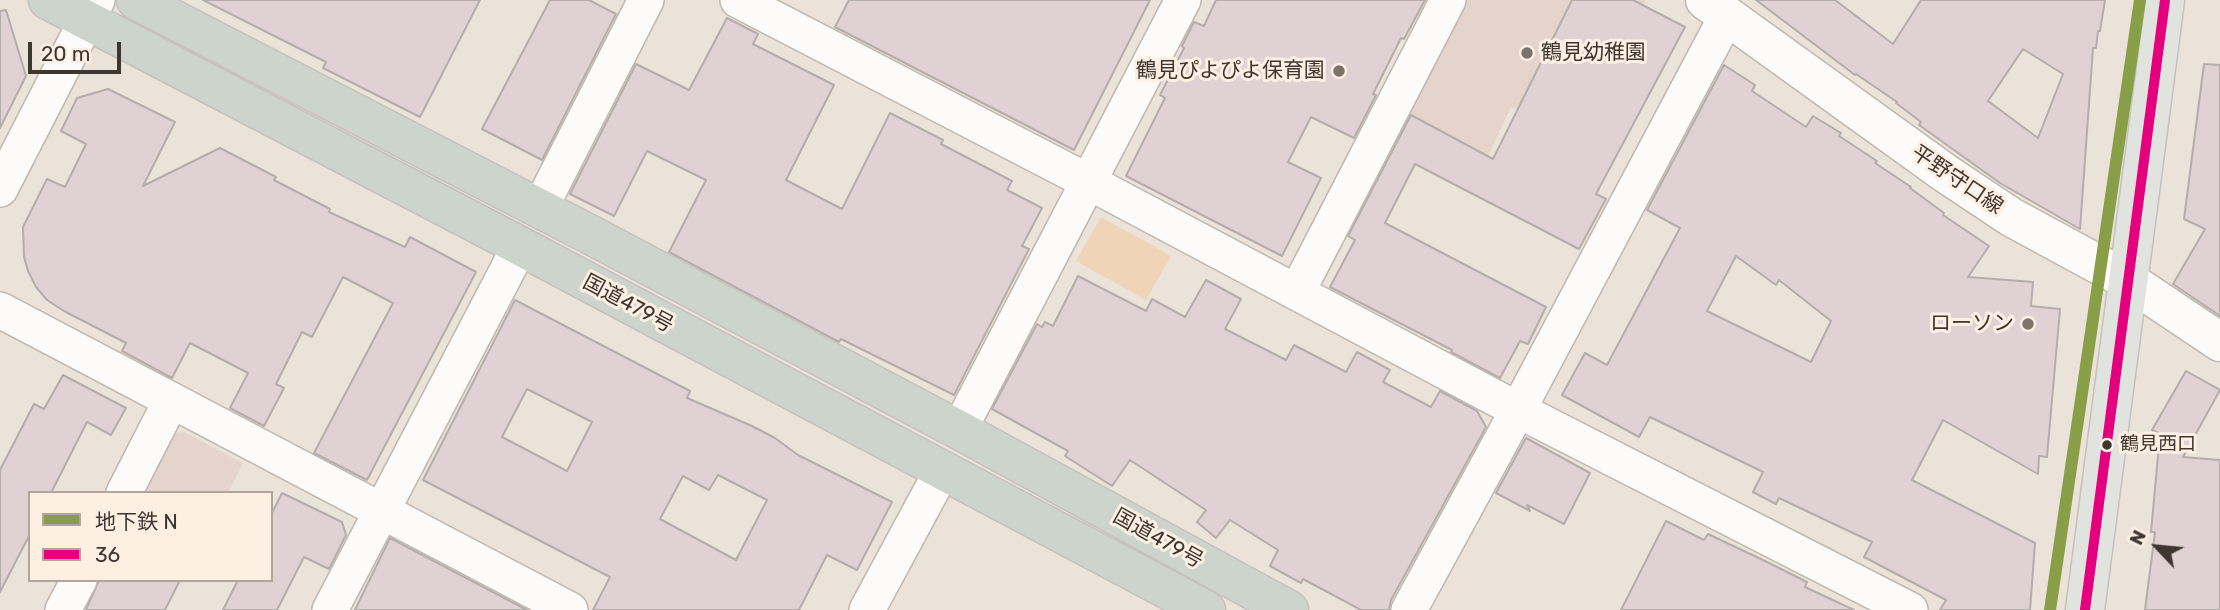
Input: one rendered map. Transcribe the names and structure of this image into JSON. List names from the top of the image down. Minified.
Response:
{"streets":{"highway":["国道479号"],"main road":["平野守口線"]},"places":["鶴見幼稚園","鶴見ぴよぴよ保育園","ローソン","鶴見西口"],"lines":["metro line N","transit line 36"],"legend":["地下鉄 N","36"],"scale_bar":"20 m","north":"top left"}
